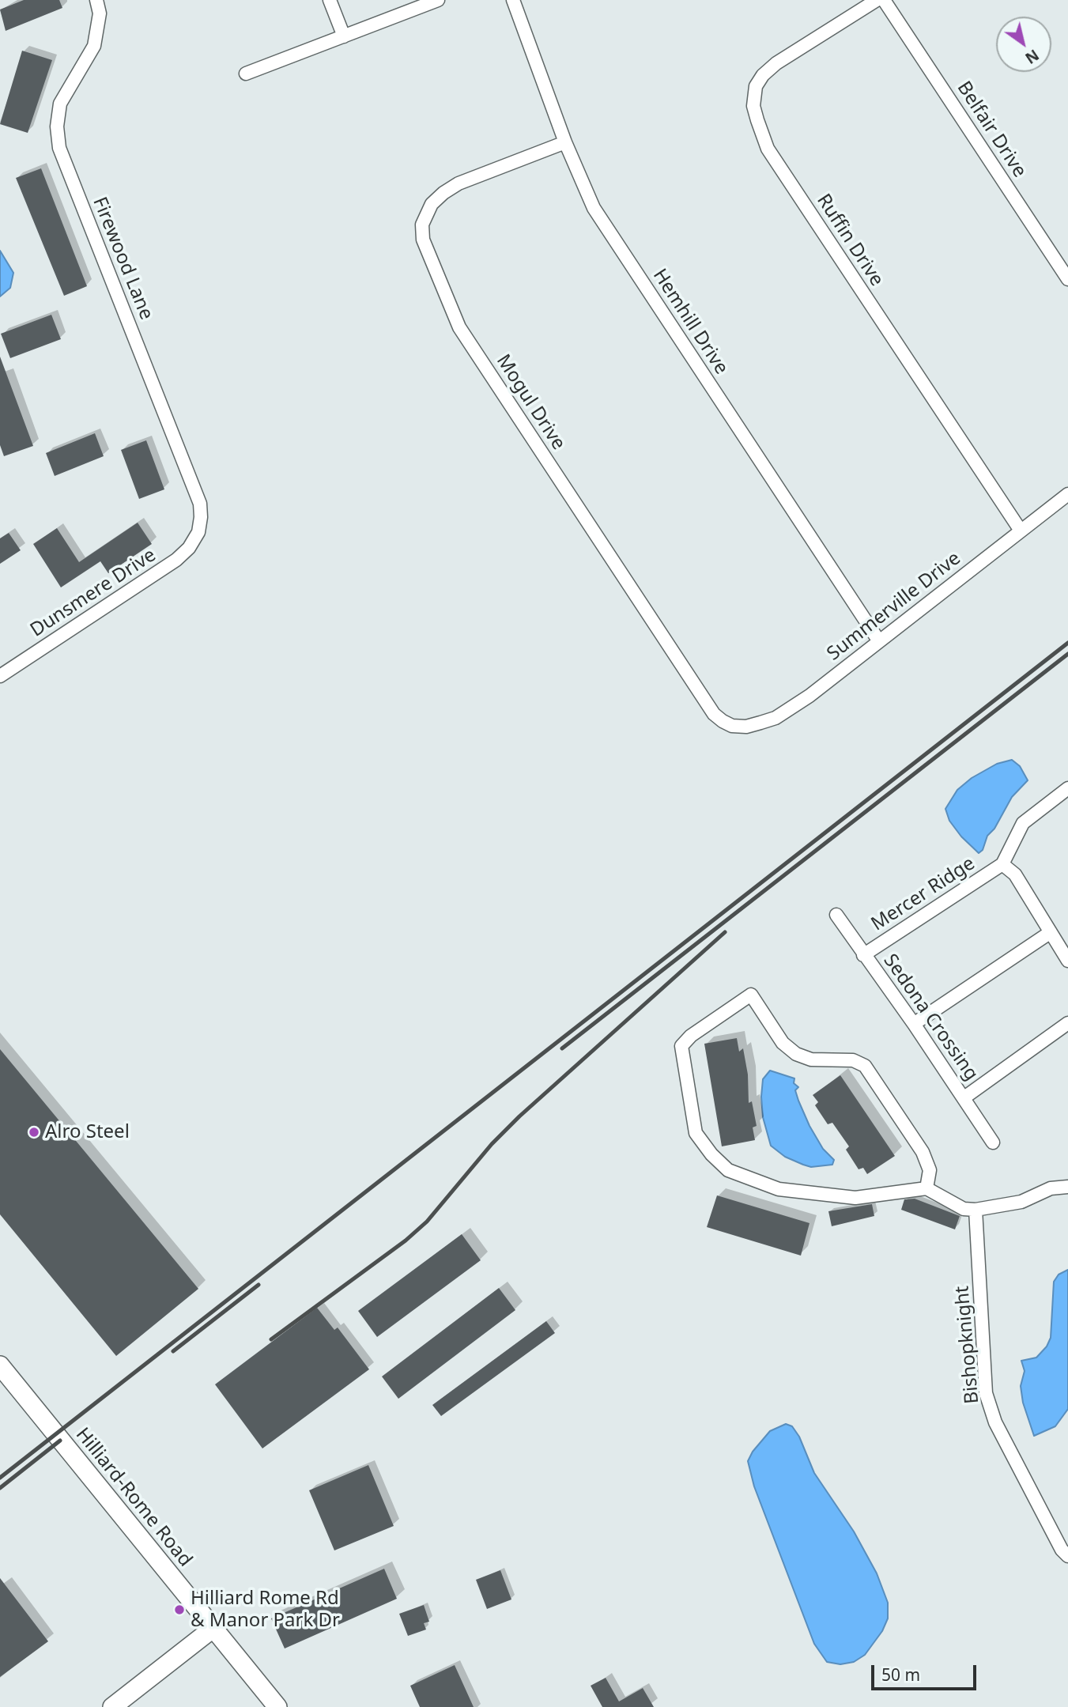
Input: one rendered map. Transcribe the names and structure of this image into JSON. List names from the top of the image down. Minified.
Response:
{"streets":{"main road":["Hilliard-Rome Road"],"street":["Belfair Drive","Ruffin Drive","Firewood Lane","Hemhill Drive","Mogul Drive","Dunsmere Drive","Summerville Drive","Mercer Ridge","Sedona Crossing","Bishopknight"]},"crossings":[["Ruffin Drive","Summerville Drive"],["Firewood Lane","Dunsmere Drive"],["Hemhill Drive","Mogul Drive"],["Hemhill Drive","Summerville Drive"],["Mogul Drive","Summerville Drive"],["Mercer Ridge","Sedona Crossing"]],"places":["Alro Steel","Hilliard Rome Rd & Manor Park Dr"],"scale_bar":"50 m","north":"bottom right"}
